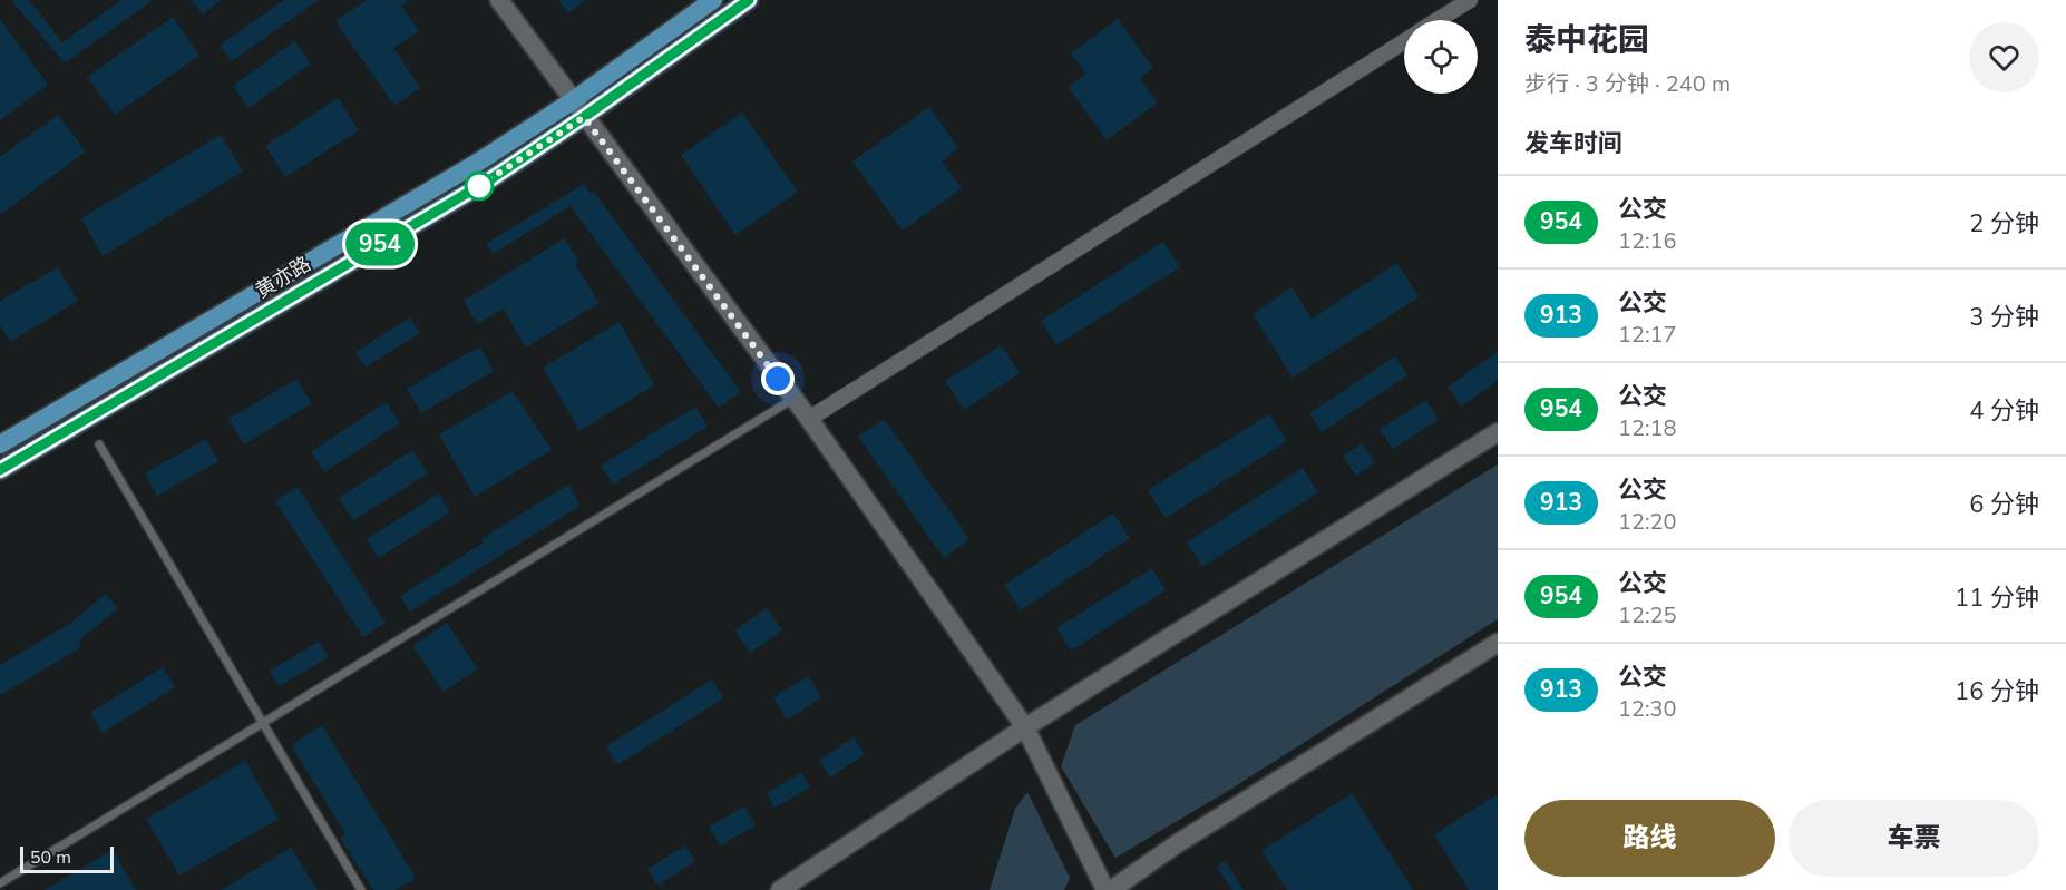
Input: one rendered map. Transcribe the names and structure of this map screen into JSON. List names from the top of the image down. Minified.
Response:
{"streets":{"main road":["黄亦路"]},"lines":["bus line 954"],"scale_bar":"50 m","page":{"on_map":"954","heading":[["泰中花园","步行 · 3 分钟 · 240 m"],"发车时间"],"list":[{"mark":"954","name":"公交","note":"12:16","value":"2 分钟"},{"mark":"913","name":"公交","note":"12:17","value":"3 分钟"},{"mark":"954","name":"公交","note":"12:18","value":"4 分钟"},{"mark":"913","name":"公交","note":"12:20","value":"6 分钟"},{"mark":"954","name":"公交","note":"12:25","value":"11 分钟"},{"mark":"913","name":"公交","note":"12:30","value":"16 分钟"}],"buttons":["路线","车票"],"scale":"50 m"}}
